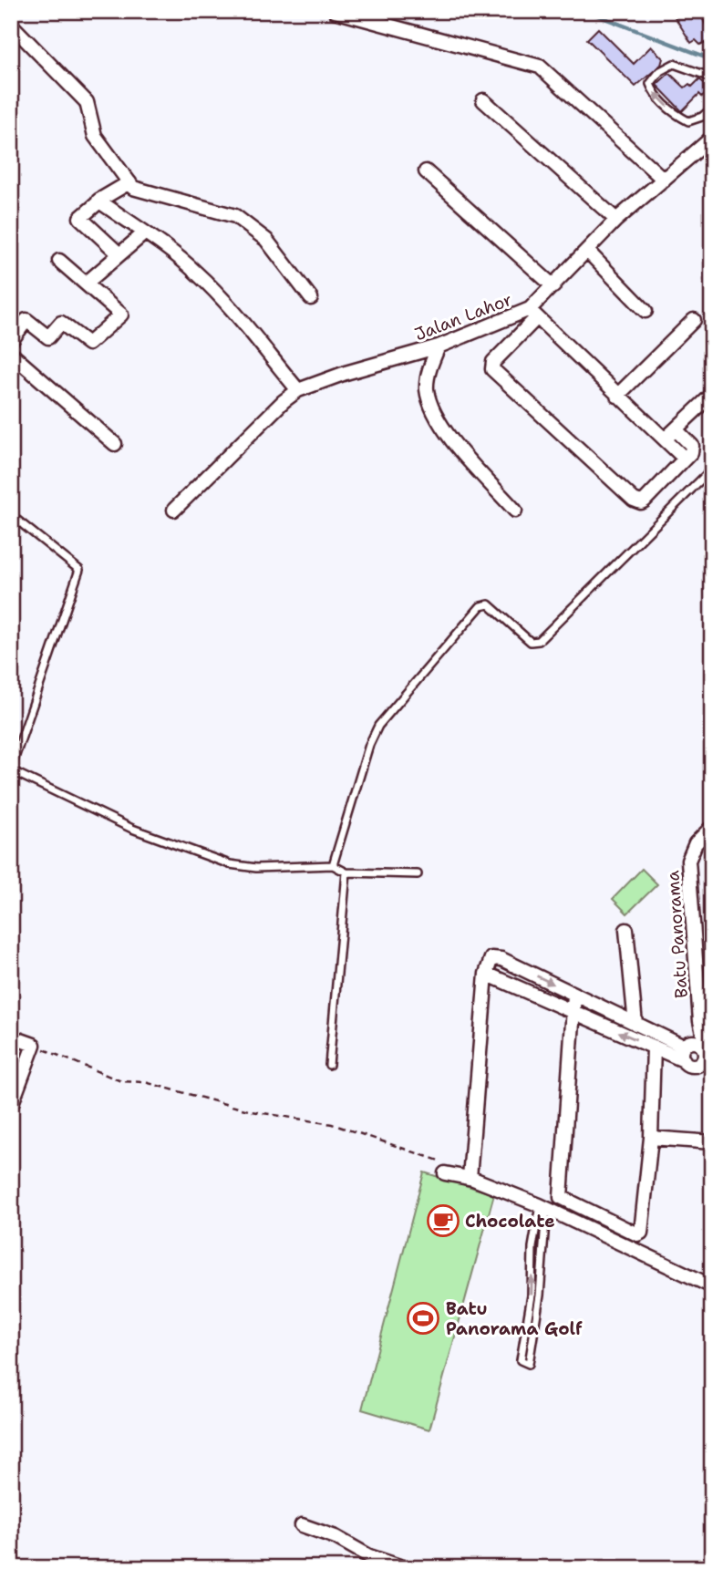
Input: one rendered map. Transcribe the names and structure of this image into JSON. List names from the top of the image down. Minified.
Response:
{"streets":{"street":["Jalan Lahor","Batu Panorama"]},"places":{"cafe":["Chocolate"],"sports":["Batu Panorama Golf"]}}
